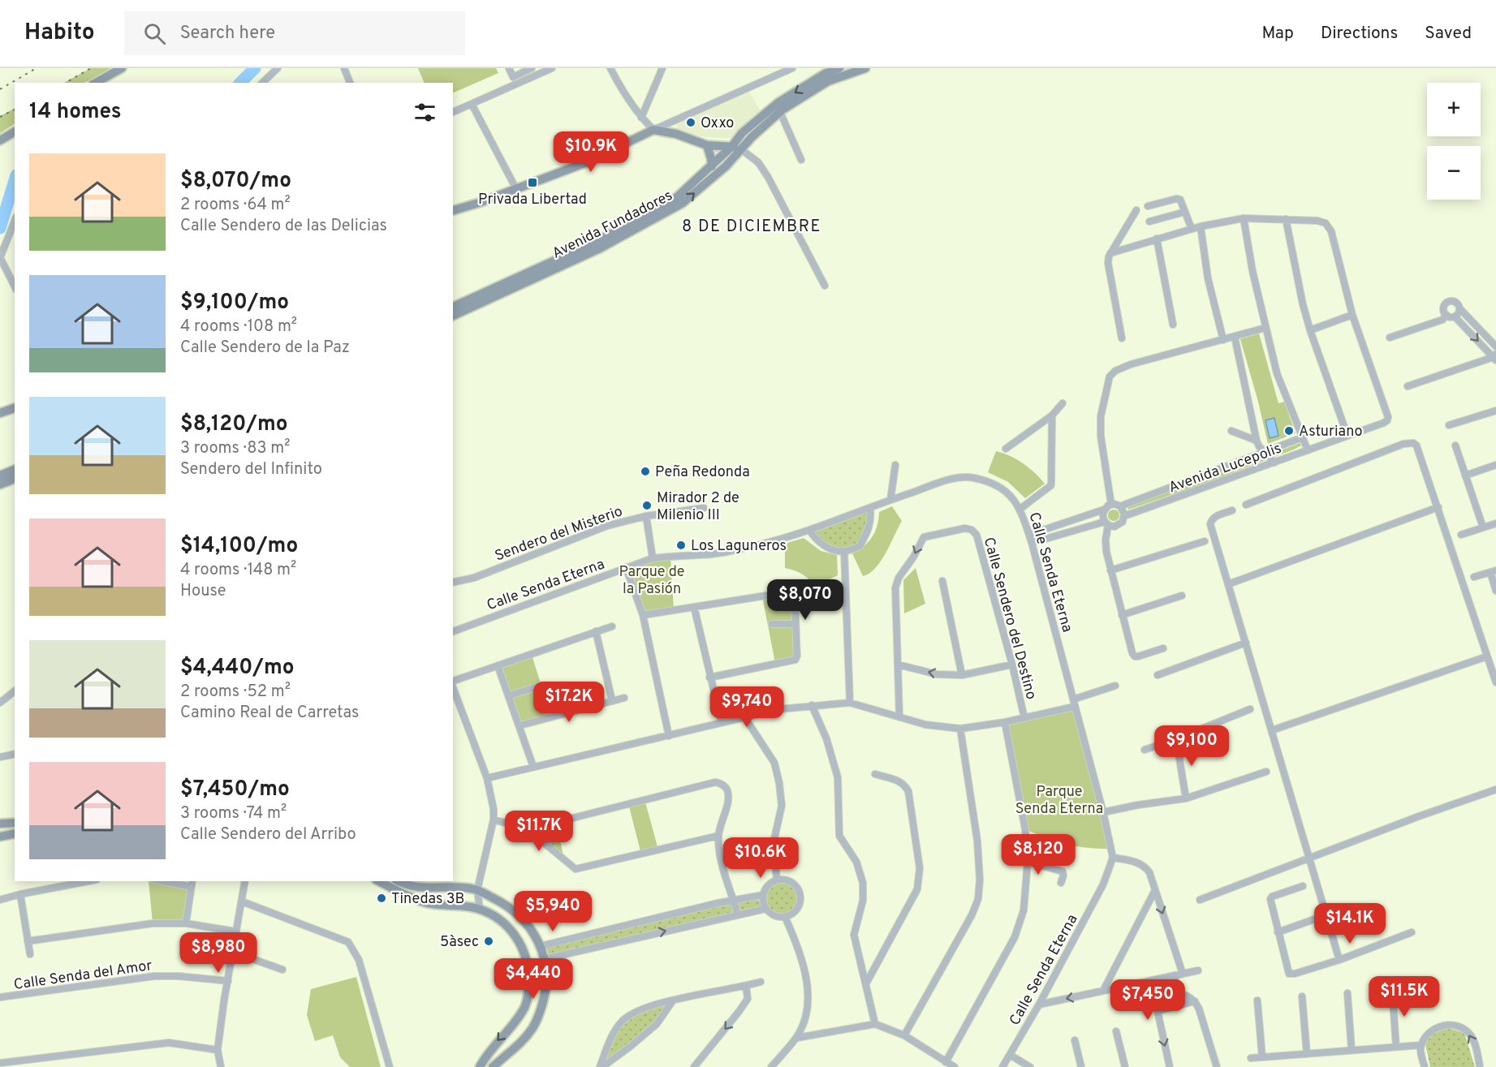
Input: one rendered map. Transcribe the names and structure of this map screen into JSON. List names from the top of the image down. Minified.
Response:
{"streets":{"street":["Avenida Fundadores","Avenida Lucepolis","Sendero del Misterio","Calle Senda Eterna","Calle Sendero del Destino","Calle Senda del Amor"]},"crossings":[["Avenida Lucepolis","Calle Senda Eterna"]],"districts":["8 DE DICIEMBRE"],"parks":["Parque de la Pasión","Parque Senda Eterna"],"places":{"other":["Oxxo","Asturiano","Peña Redonda","Mirador 2 de Milenio III","Los Laguneros","Tinedas 3B","5àsec"],"transit":["Privada Libertad"]},"page":{"header":"Habito","search":"Search here","nav":["Map","Directions","Saved"],"map_buttons":["+","−"],"heading":"14 homes","price":["$10.9K","$8,070","$17.2K","$9,740","$9,100","$11.7K","$8,120","$10.6K","$5,940","$14.1K","$8,980","$4,440","$11.5K","$7,450"],"list":[{"name":"$8,070/mo","note":"2 rooms · 64 m² · Calle Sendero de las Delicias"},{"name":"$9,100/mo","note":"4 rooms · 108 m² · Calle Sendero de la Paz"},{"name":"$8,120/mo","note":"3 rooms · 83 m² · Sendero del Infinito"},{"name":"$14,100/mo","note":"4 rooms · 148 m² · House"},{"name":"$4,440/mo","note":"2 rooms · 52 m² · Camino Real de Carretas"},{"name":"$7,450/mo","note":"3 rooms · 74 m² · Calle Sendero del Arribo"}]}}
